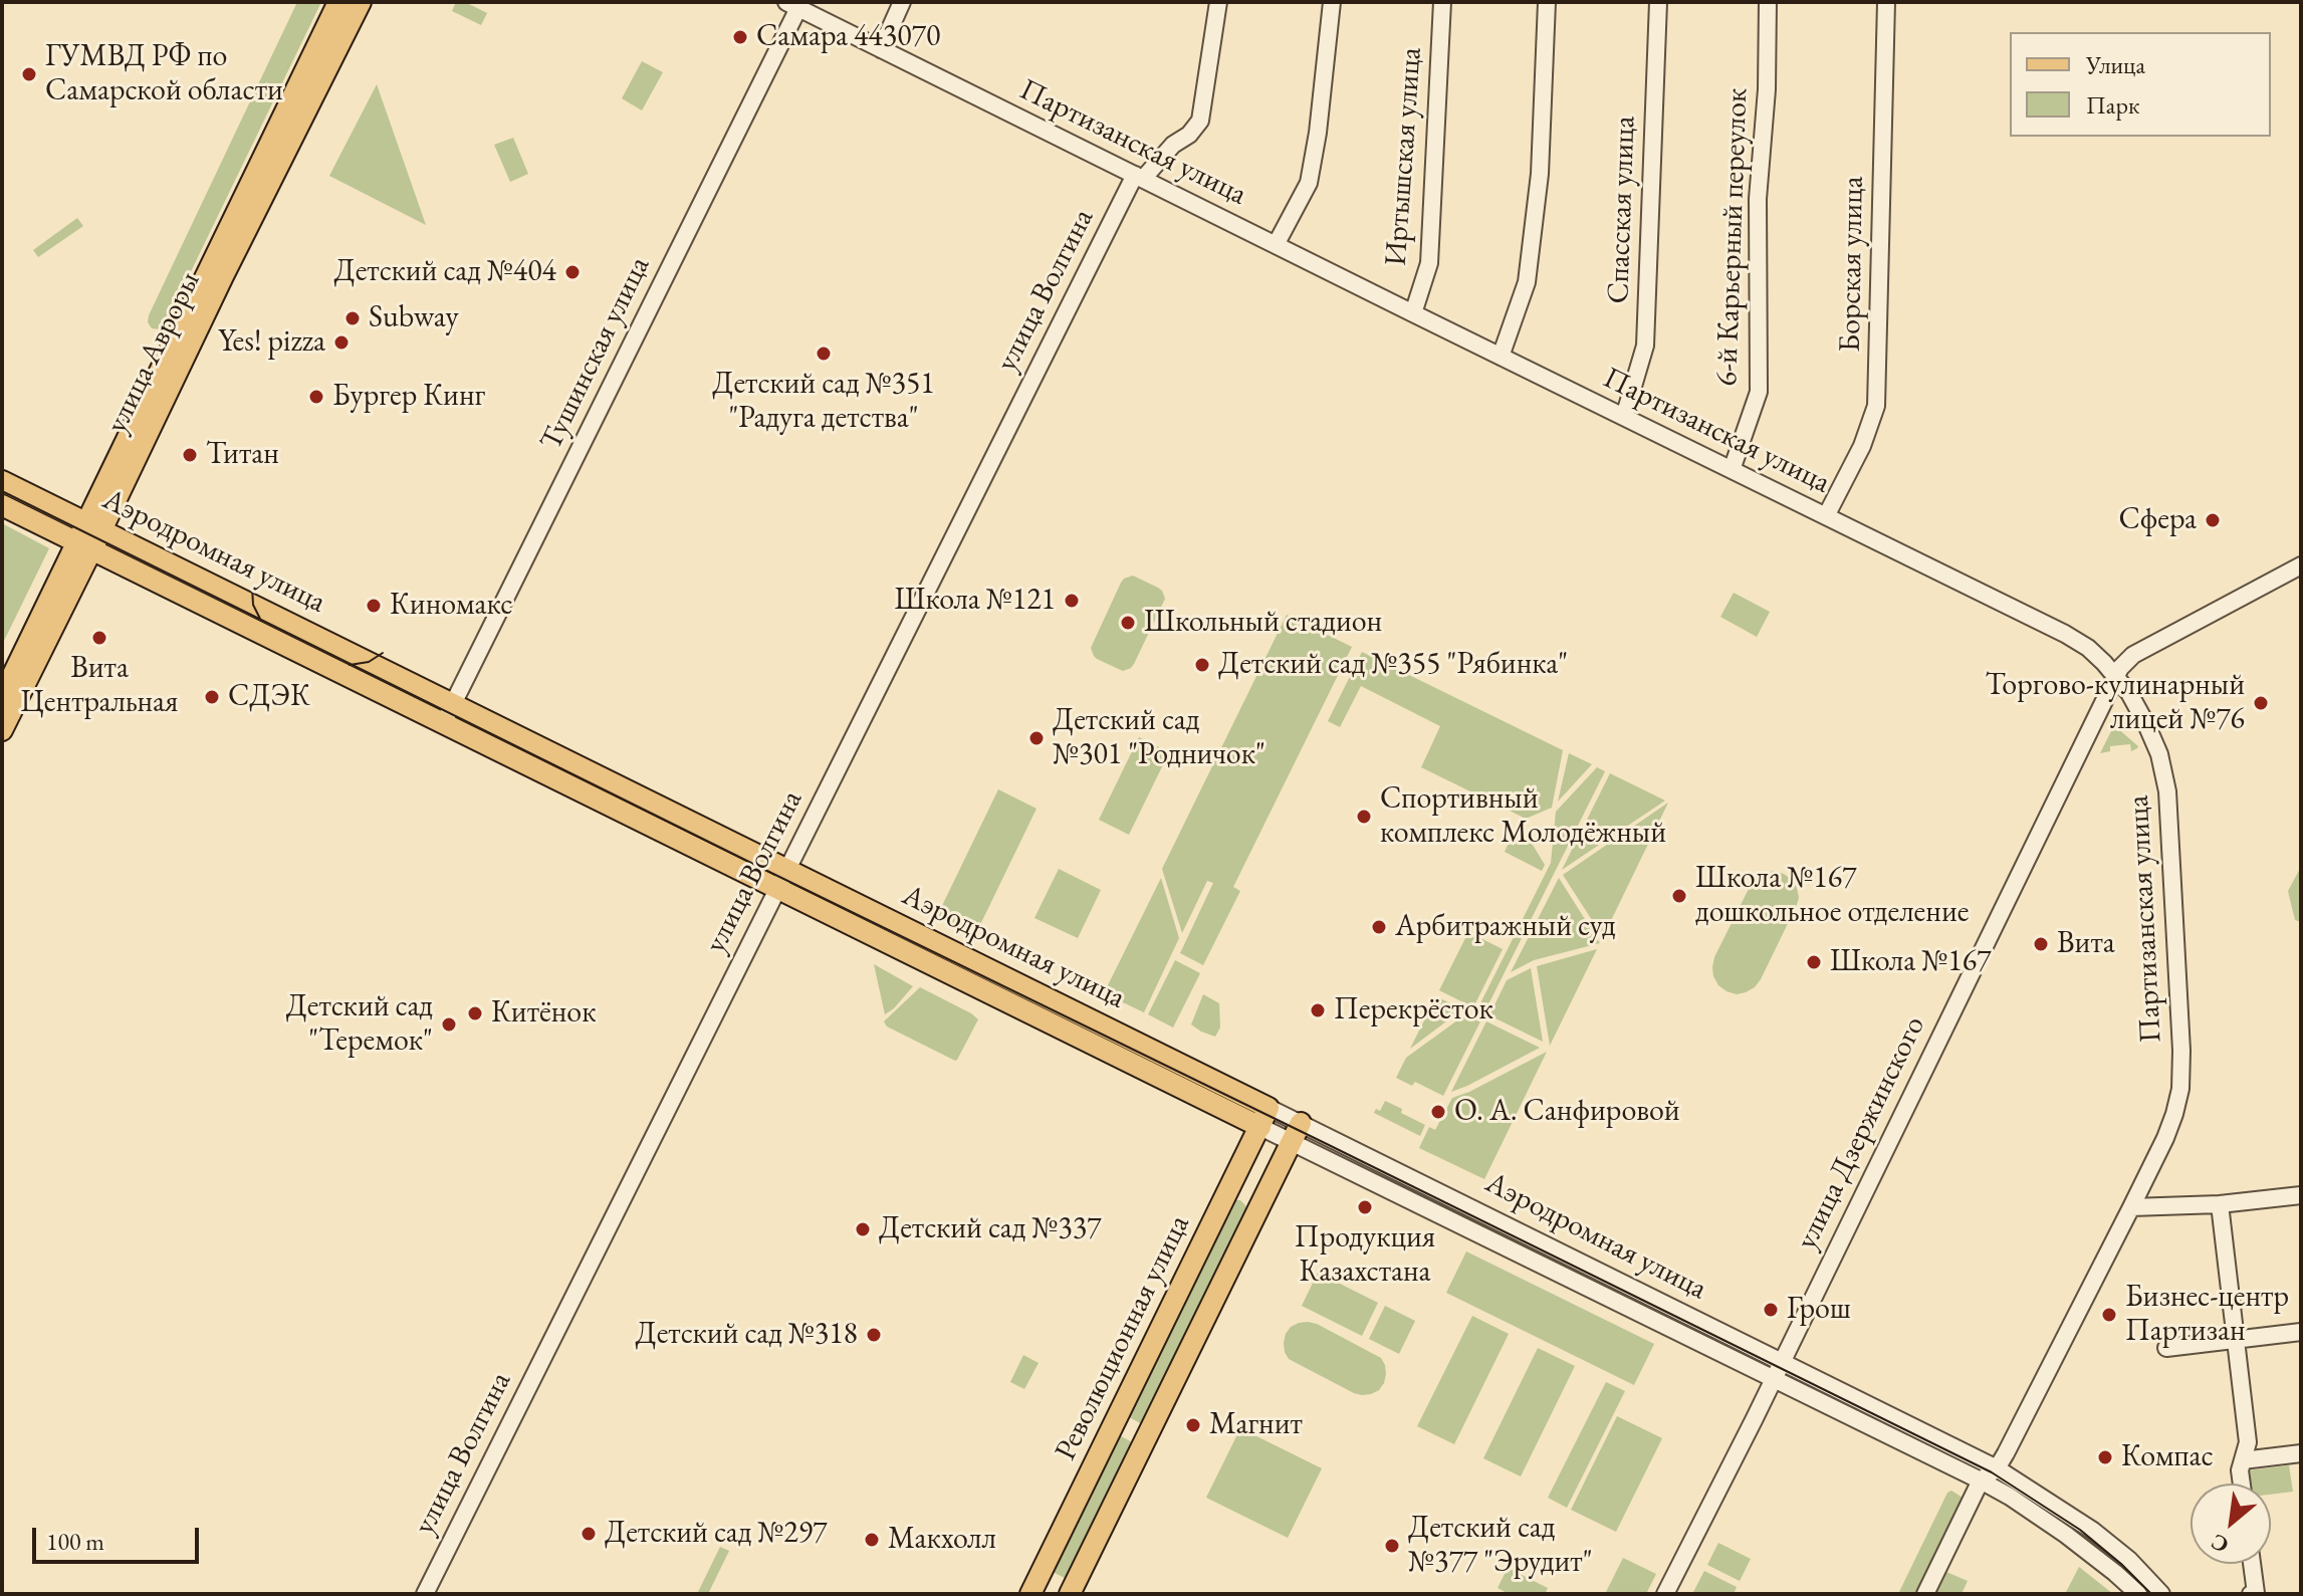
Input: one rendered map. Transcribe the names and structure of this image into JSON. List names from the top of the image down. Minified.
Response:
{"streets":{"main road":["улица Авроры","Аэродромная улица","Революционная улица"],"street":["Партизанская улица","Иртышская улица","Спасская улица","6-й Карьерный переулок","Борская улица","улица Волгина","Тушинская улица","улица Дзержинского"]},"crossings":[["Партизанская улица","Иртышская улица"],["Партизанская улица","Спасская улица"],["Партизанская улица","6-й Карьерный переулок"],["Партизанская улица","Борская улица"],["Партизанская улица","улица Волгина"],["Партизанская улица","Тушинская улица"],["Партизанская улица","Аэродромная улица"],["Партизанская улица","улица Дзержинского"],["улица Волгина","Аэродромная улица"],["улица Авроры","Аэродромная улица"],["Тушинская улица","Аэродромная улица"],["Аэродромная улица","улица Дзержинского"],["Аэродромная улица","Революционная улица"]],"places":["Самара 443070","ГУМВД РФ по Самарской области","Детский сад №404","Subway","Yes! pizza","Детский сад №351 \"Радуга детства\"","Бургер Кинг","Титан","Сфера","Школа №121","Киномакс","Школьный стадион","Вита Центральная","Детский сад №355 \"Рябинка\"","СДЭК","Торгово-кулинарный лицей №76","Детский сад №301 \"Родничок\"","Спортивный комплекс Молодёжный","Школа №167 дошкольное отделение","Арбитражный суд","Вита","Школа №167","Перекрёсток","Китёнок","Детский сад \"Теремок\"","О. А. Санфировой","Продукция Казахстана","Детский сад №337","Грош","Бизнес-центр Партизан","Детский сад №318","Магнит","Компас","Детский сад №297","Макхолл","Детский сад №377 \"Эрудит\""],"legend":["Улица","Парк"],"scale_bar":"100 m","north":"bottom left"}
